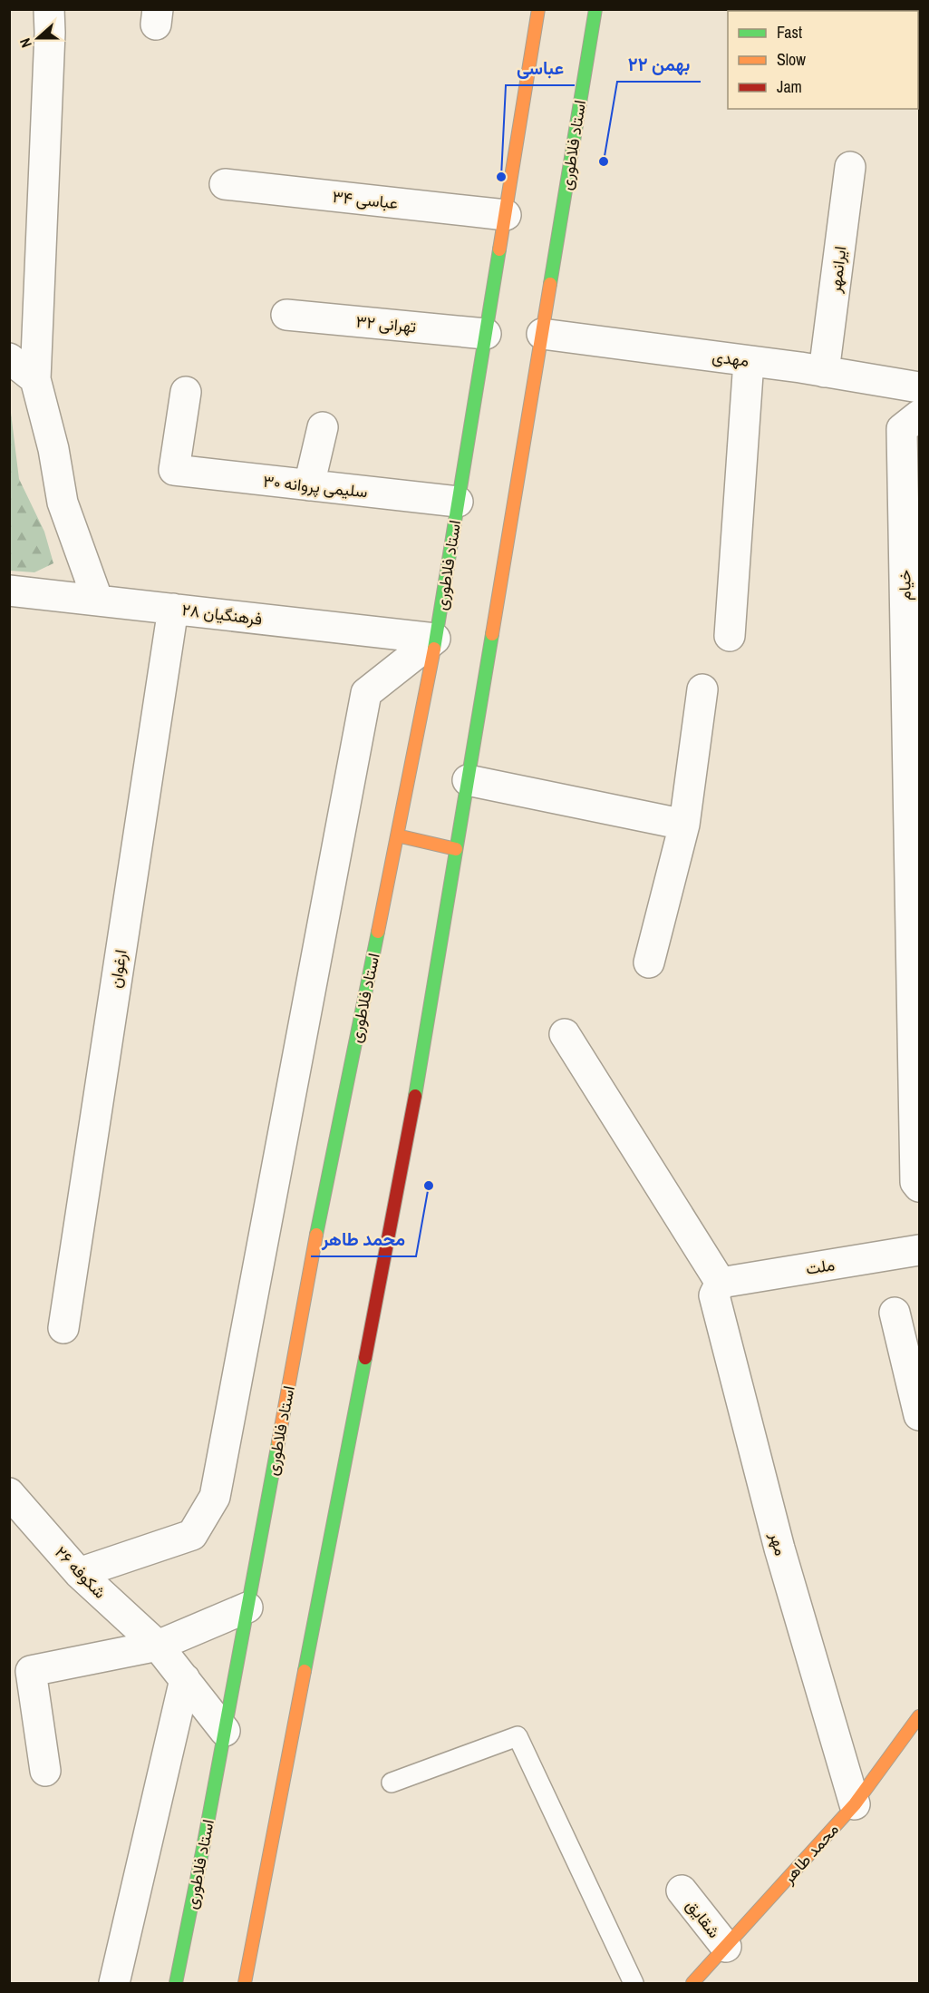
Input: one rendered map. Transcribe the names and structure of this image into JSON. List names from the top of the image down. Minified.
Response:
{"streets":{"main road":["استاد فلاطوری","محمد طاهر"],"street":["عباسی ۳۴","ایرانمهر","تهرانی ۳۲","مهدی","سلیمی پروانه ۳۰","خیام","فرهنگیان ۲۸","ارغوان","ملت","مهر","شکوفه ۲۶","شقایق"]},"crossings":[["استاد فلاطوری","عباسی ۳۴"],["استاد فلاطوری","تهرانی ۳۲"],["استاد فلاطوری","مهدی"],["استاد فلاطوری","سلیمی پروانه ۳۰"],["استاد فلاطوری","فرهنگیان ۲۸"],["استاد فلاطوری","شکوفه ۲۶"],["ایرانمهر","مهدی"],["فرهنگیان ۲۸","ارغوان"],["ملت","مهر"],["مهر","محمد طاهر"],["محمد طاهر","شقایق"]],"places":["۲۲ بهمن","عباسی","محمد طاهر"],"legend":["Fast","Slow","Jam"],"north":"left"}
